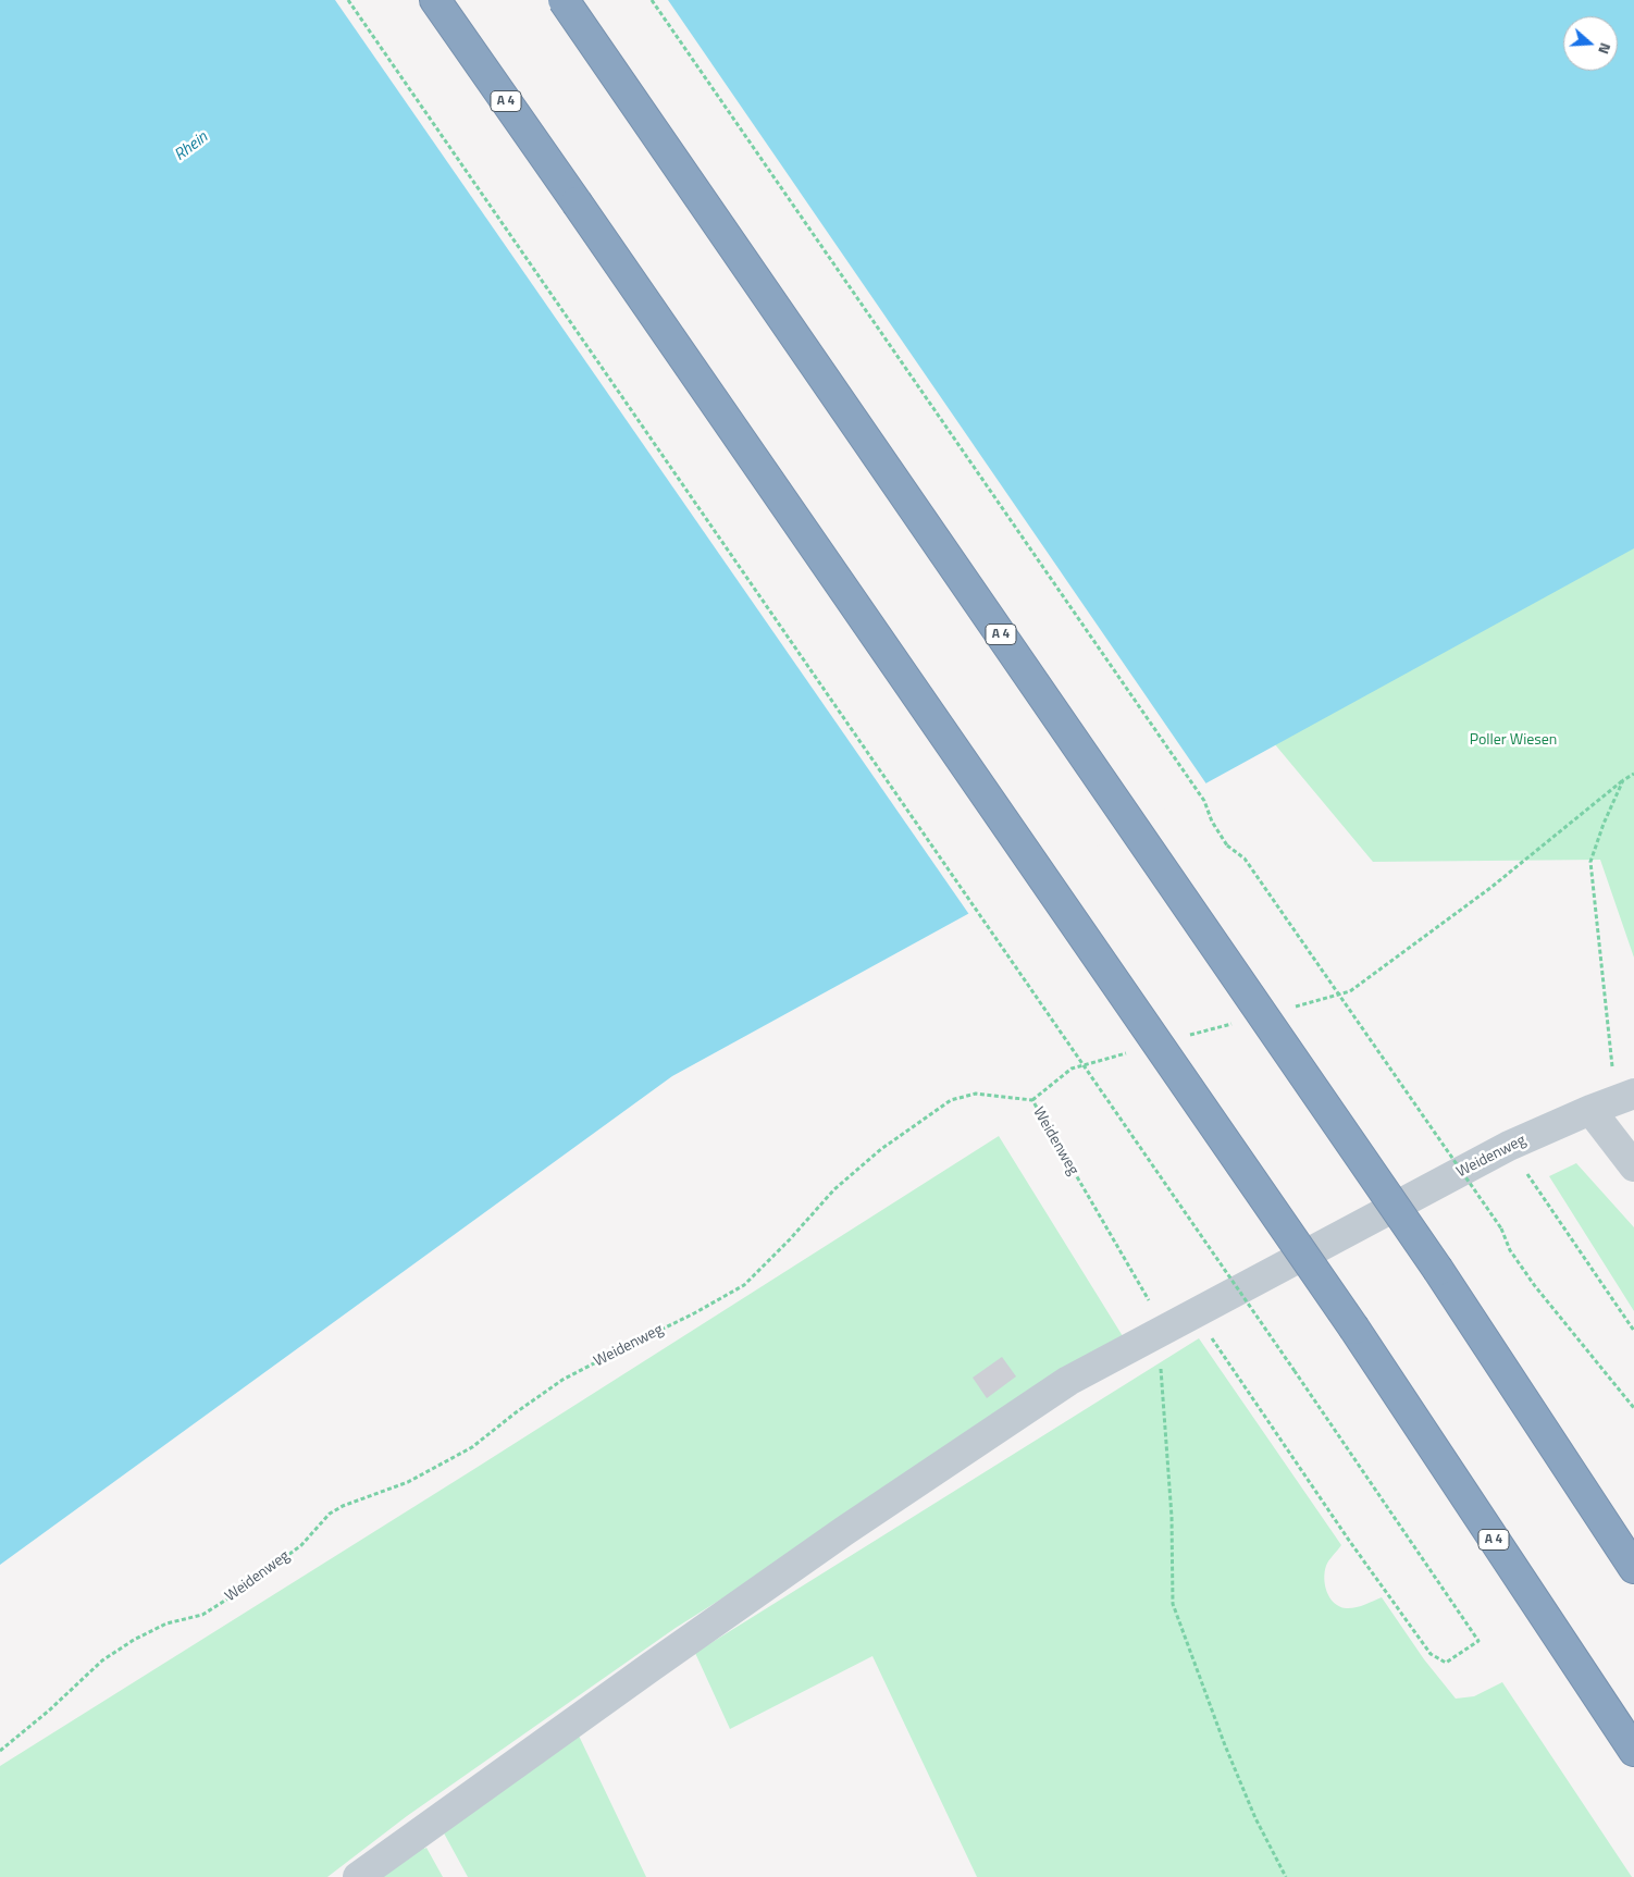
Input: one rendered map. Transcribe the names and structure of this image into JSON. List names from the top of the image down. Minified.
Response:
{"streets":{"highway":["A 4"],"street":["Weidenweg"]},"water":["Rhein"],"parks":["Poller Wiesen"],"north":"right"}
